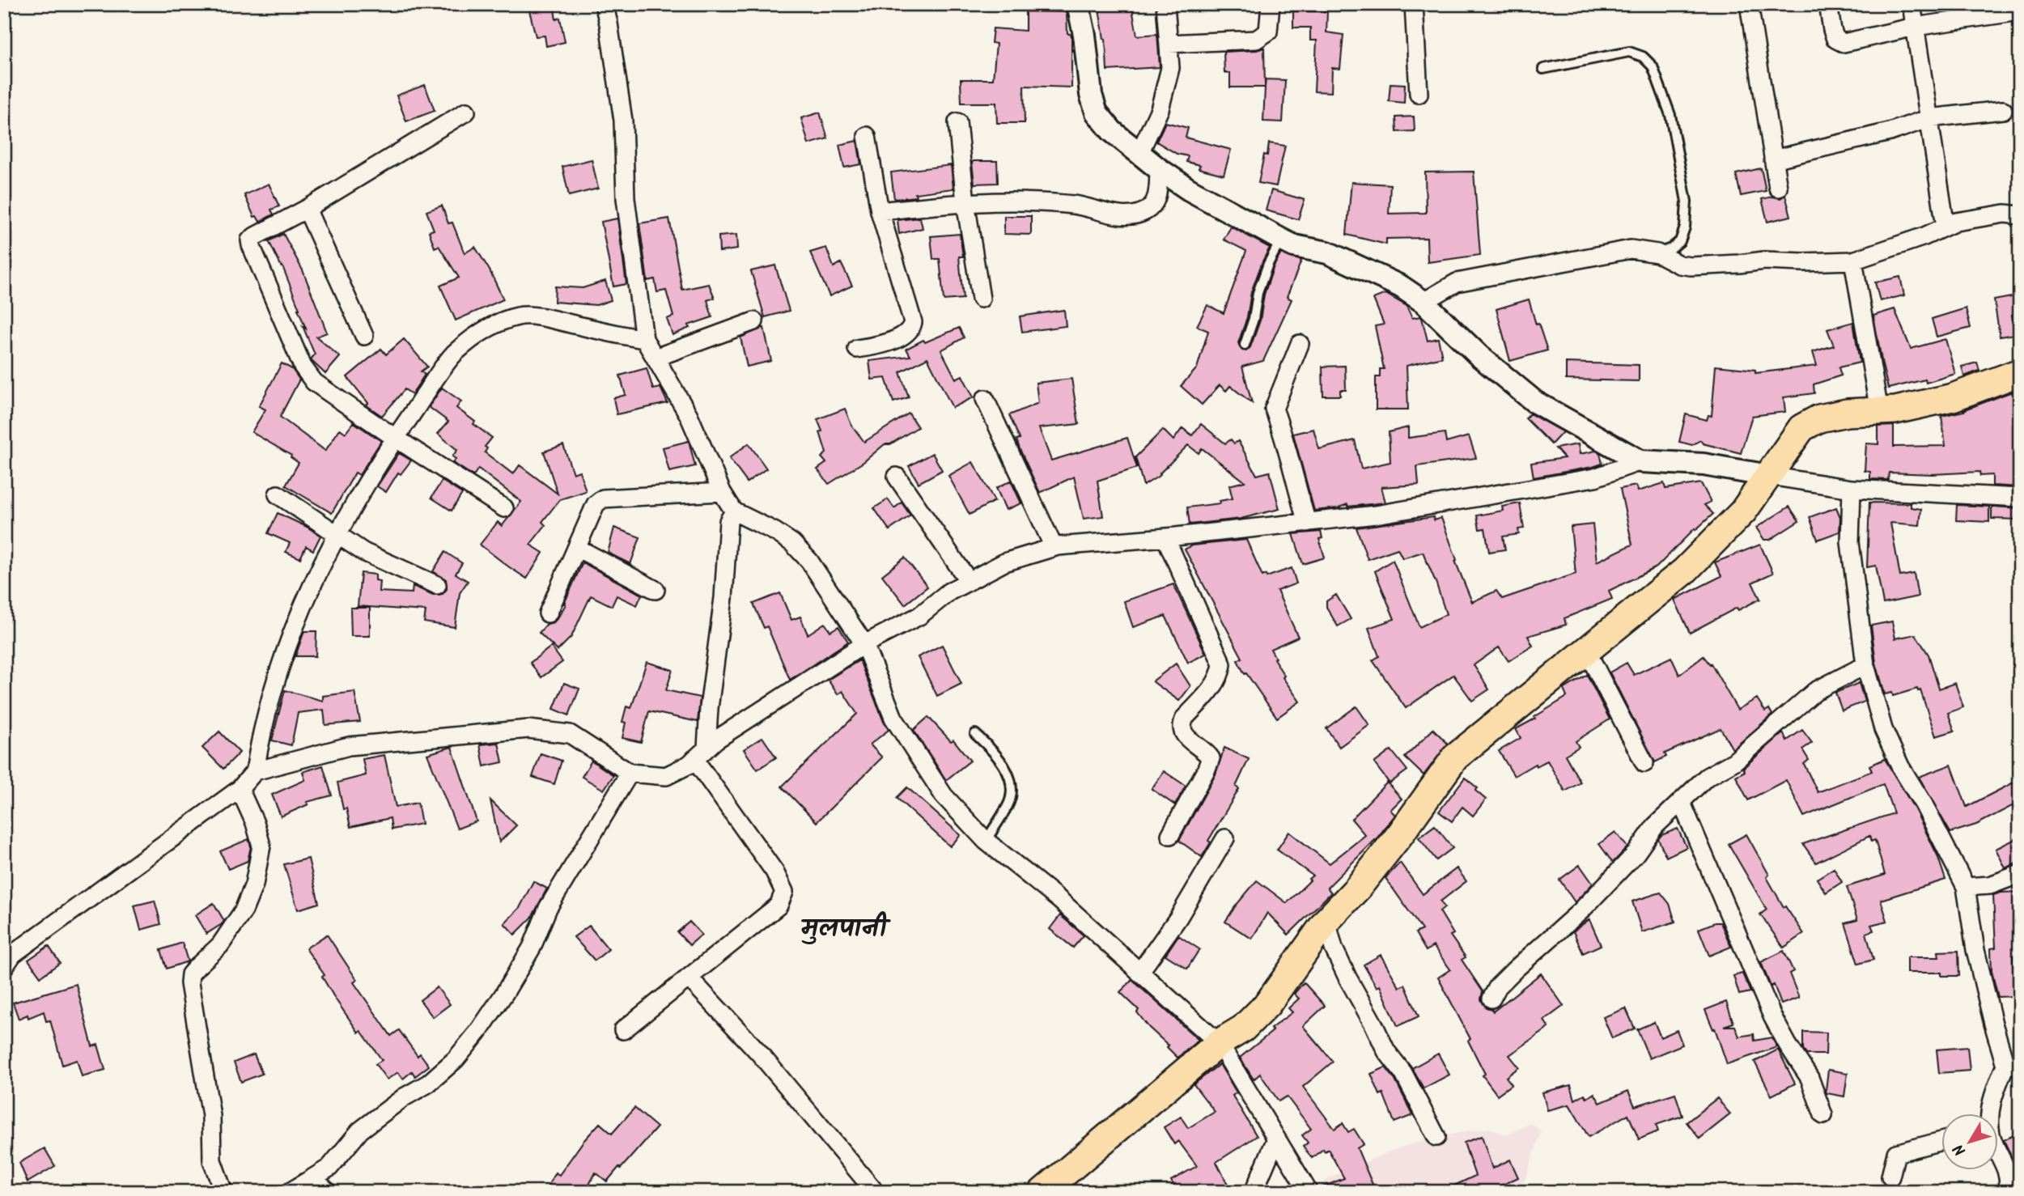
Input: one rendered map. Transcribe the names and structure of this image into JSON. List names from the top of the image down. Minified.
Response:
{"districts":["मुलपानी"],"north":"bottom left"}
